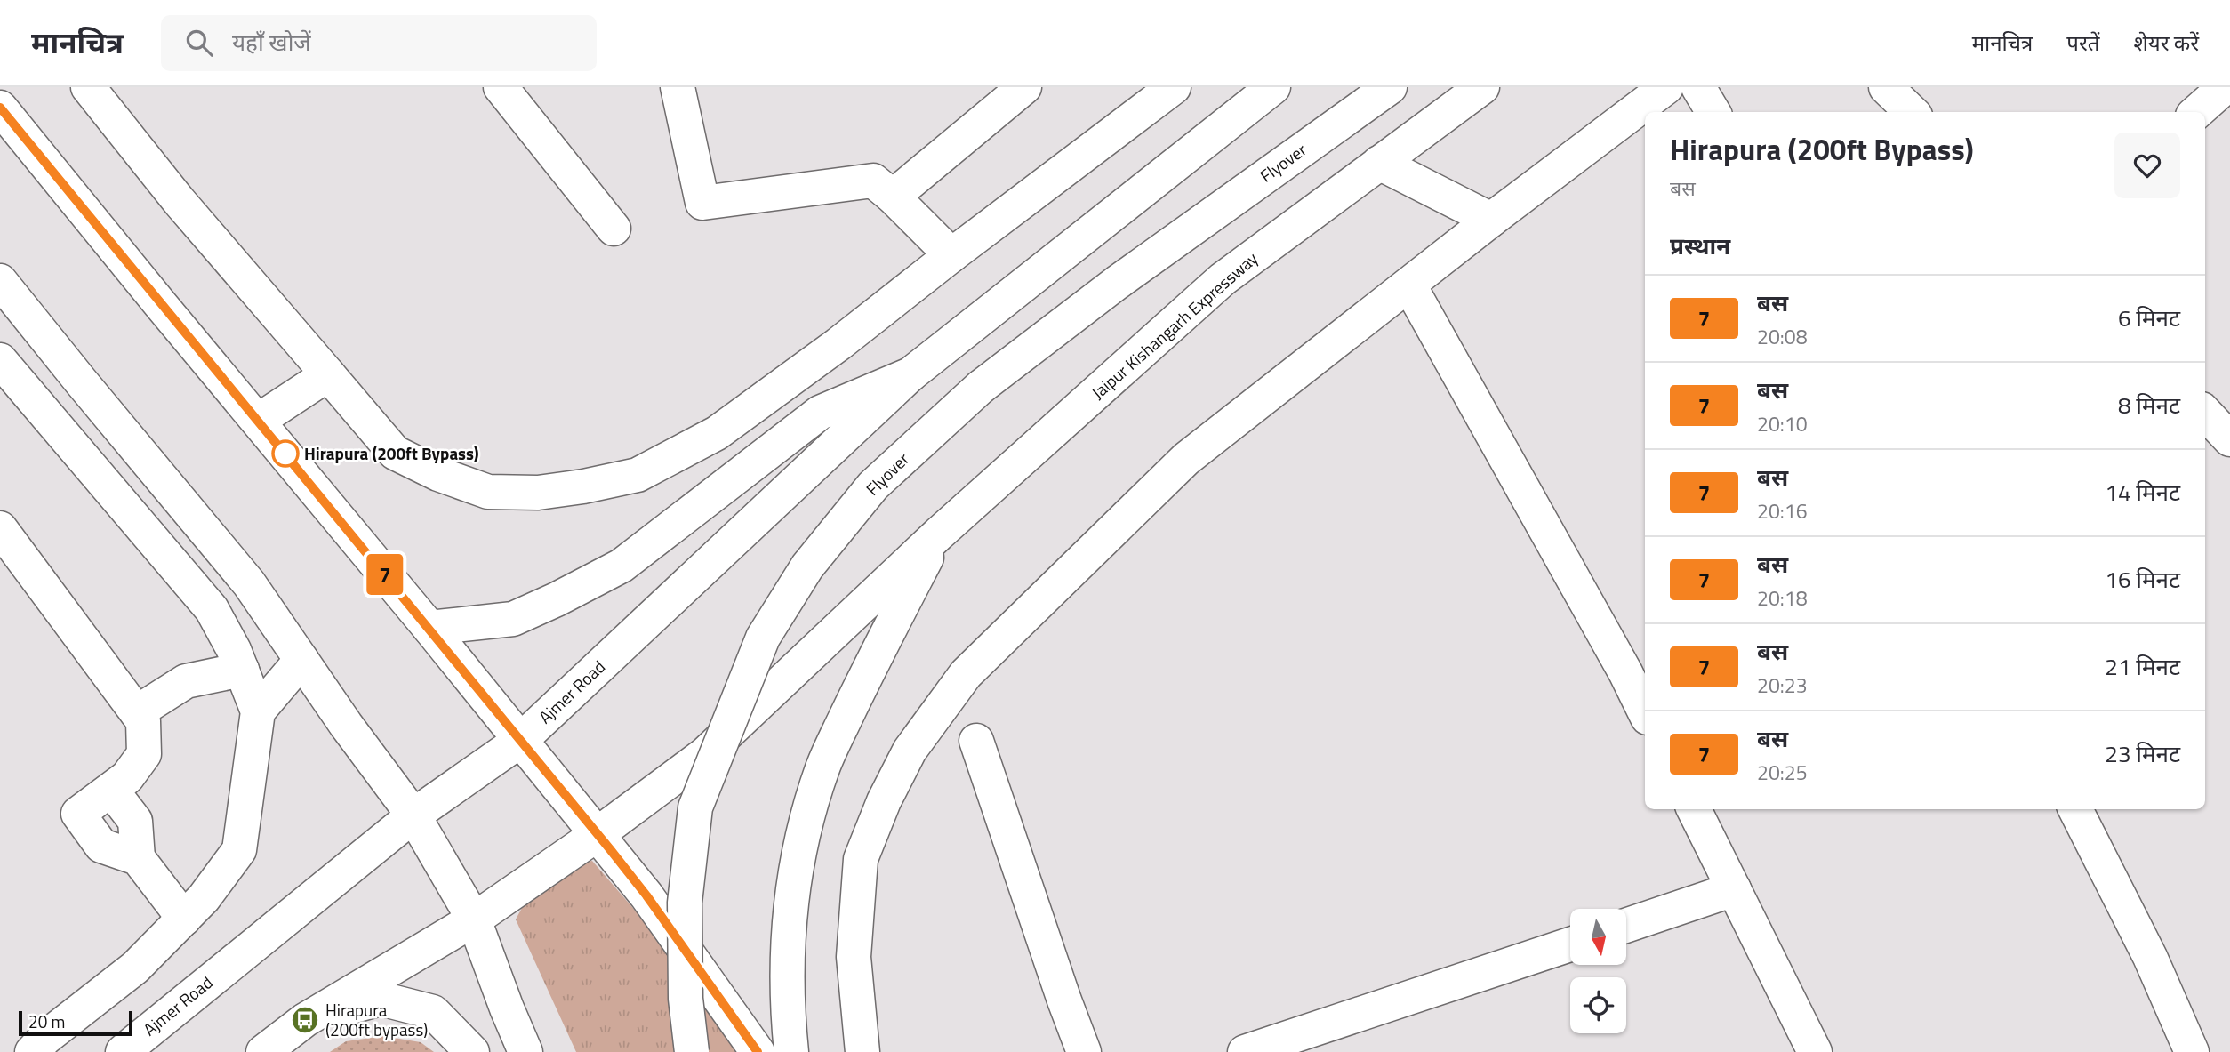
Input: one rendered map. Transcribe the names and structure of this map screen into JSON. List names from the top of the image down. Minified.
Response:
{"streets":{"main road":["Flyover","Jaipur Kishangarh Expressway","Ajmer Road"]},"places":{"other":["Hirapura (200ft Bypass)"],"bus stop":["Hirapura (200ft bypass)"]},"lines":["bus line 7"],"scale_bar":"20 m","north":"bottom","page":{"header":"मानचित्र","search":"यहाँ खोजें","nav":["मानचित्र","परतें","शेयर करें"],"on_map":"7","heading":[["Hirapura (200ft Bypass)","बस"],"प्रस्थान"],"list":[{"mark":"7","name":"बस","note":"20:08","value":"6 मिनट"},{"mark":"7","name":"बस","note":"20:10","value":"8 मिनट"},{"mark":"7","name":"बस","note":"20:16","value":"14 मिनट"},{"mark":"7","name":"बस","note":"20:18","value":"16 मिनट"},{"mark":"7","name":"बस","note":"20:23","value":"21 मिनट"},{"mark":"7","name":"बस","note":"20:25","value":"23 मिनट"}],"scale":"20 m"}}
